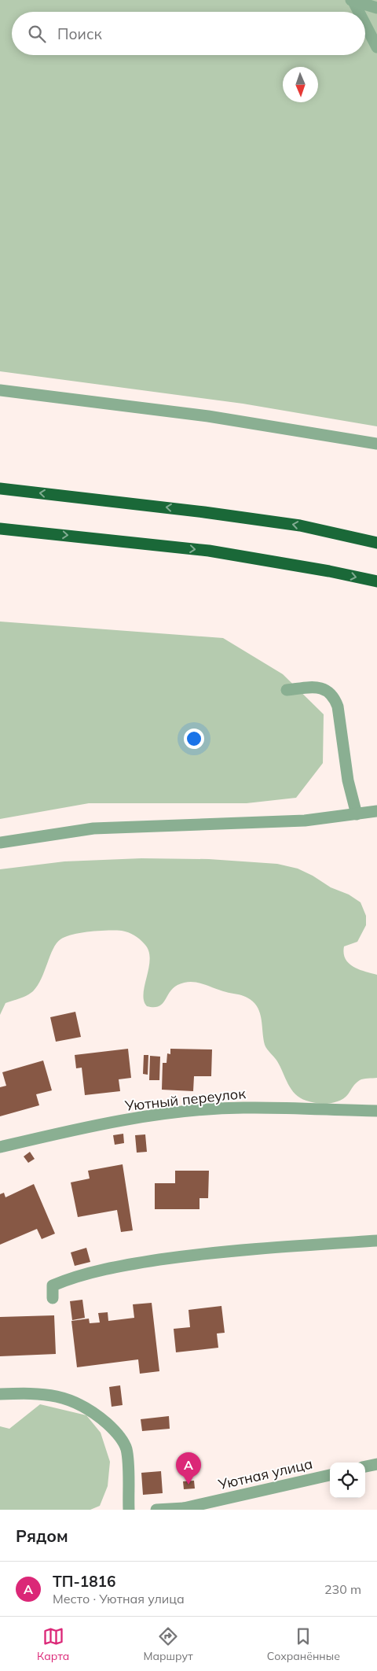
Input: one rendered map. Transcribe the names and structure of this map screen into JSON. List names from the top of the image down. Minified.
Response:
{"streets":{"street":["Уютный переулок","Уютная улица"]},"north":"bottom","page":{"search":"Поиск","pins":"A","heading":"Рядом","list":[{"mark":"A","name":"ТП-1816","note":"Место · Уютная улица","value":"230 m"}],"nav":["Карта","Маршрут","Сохранённые"]}}
